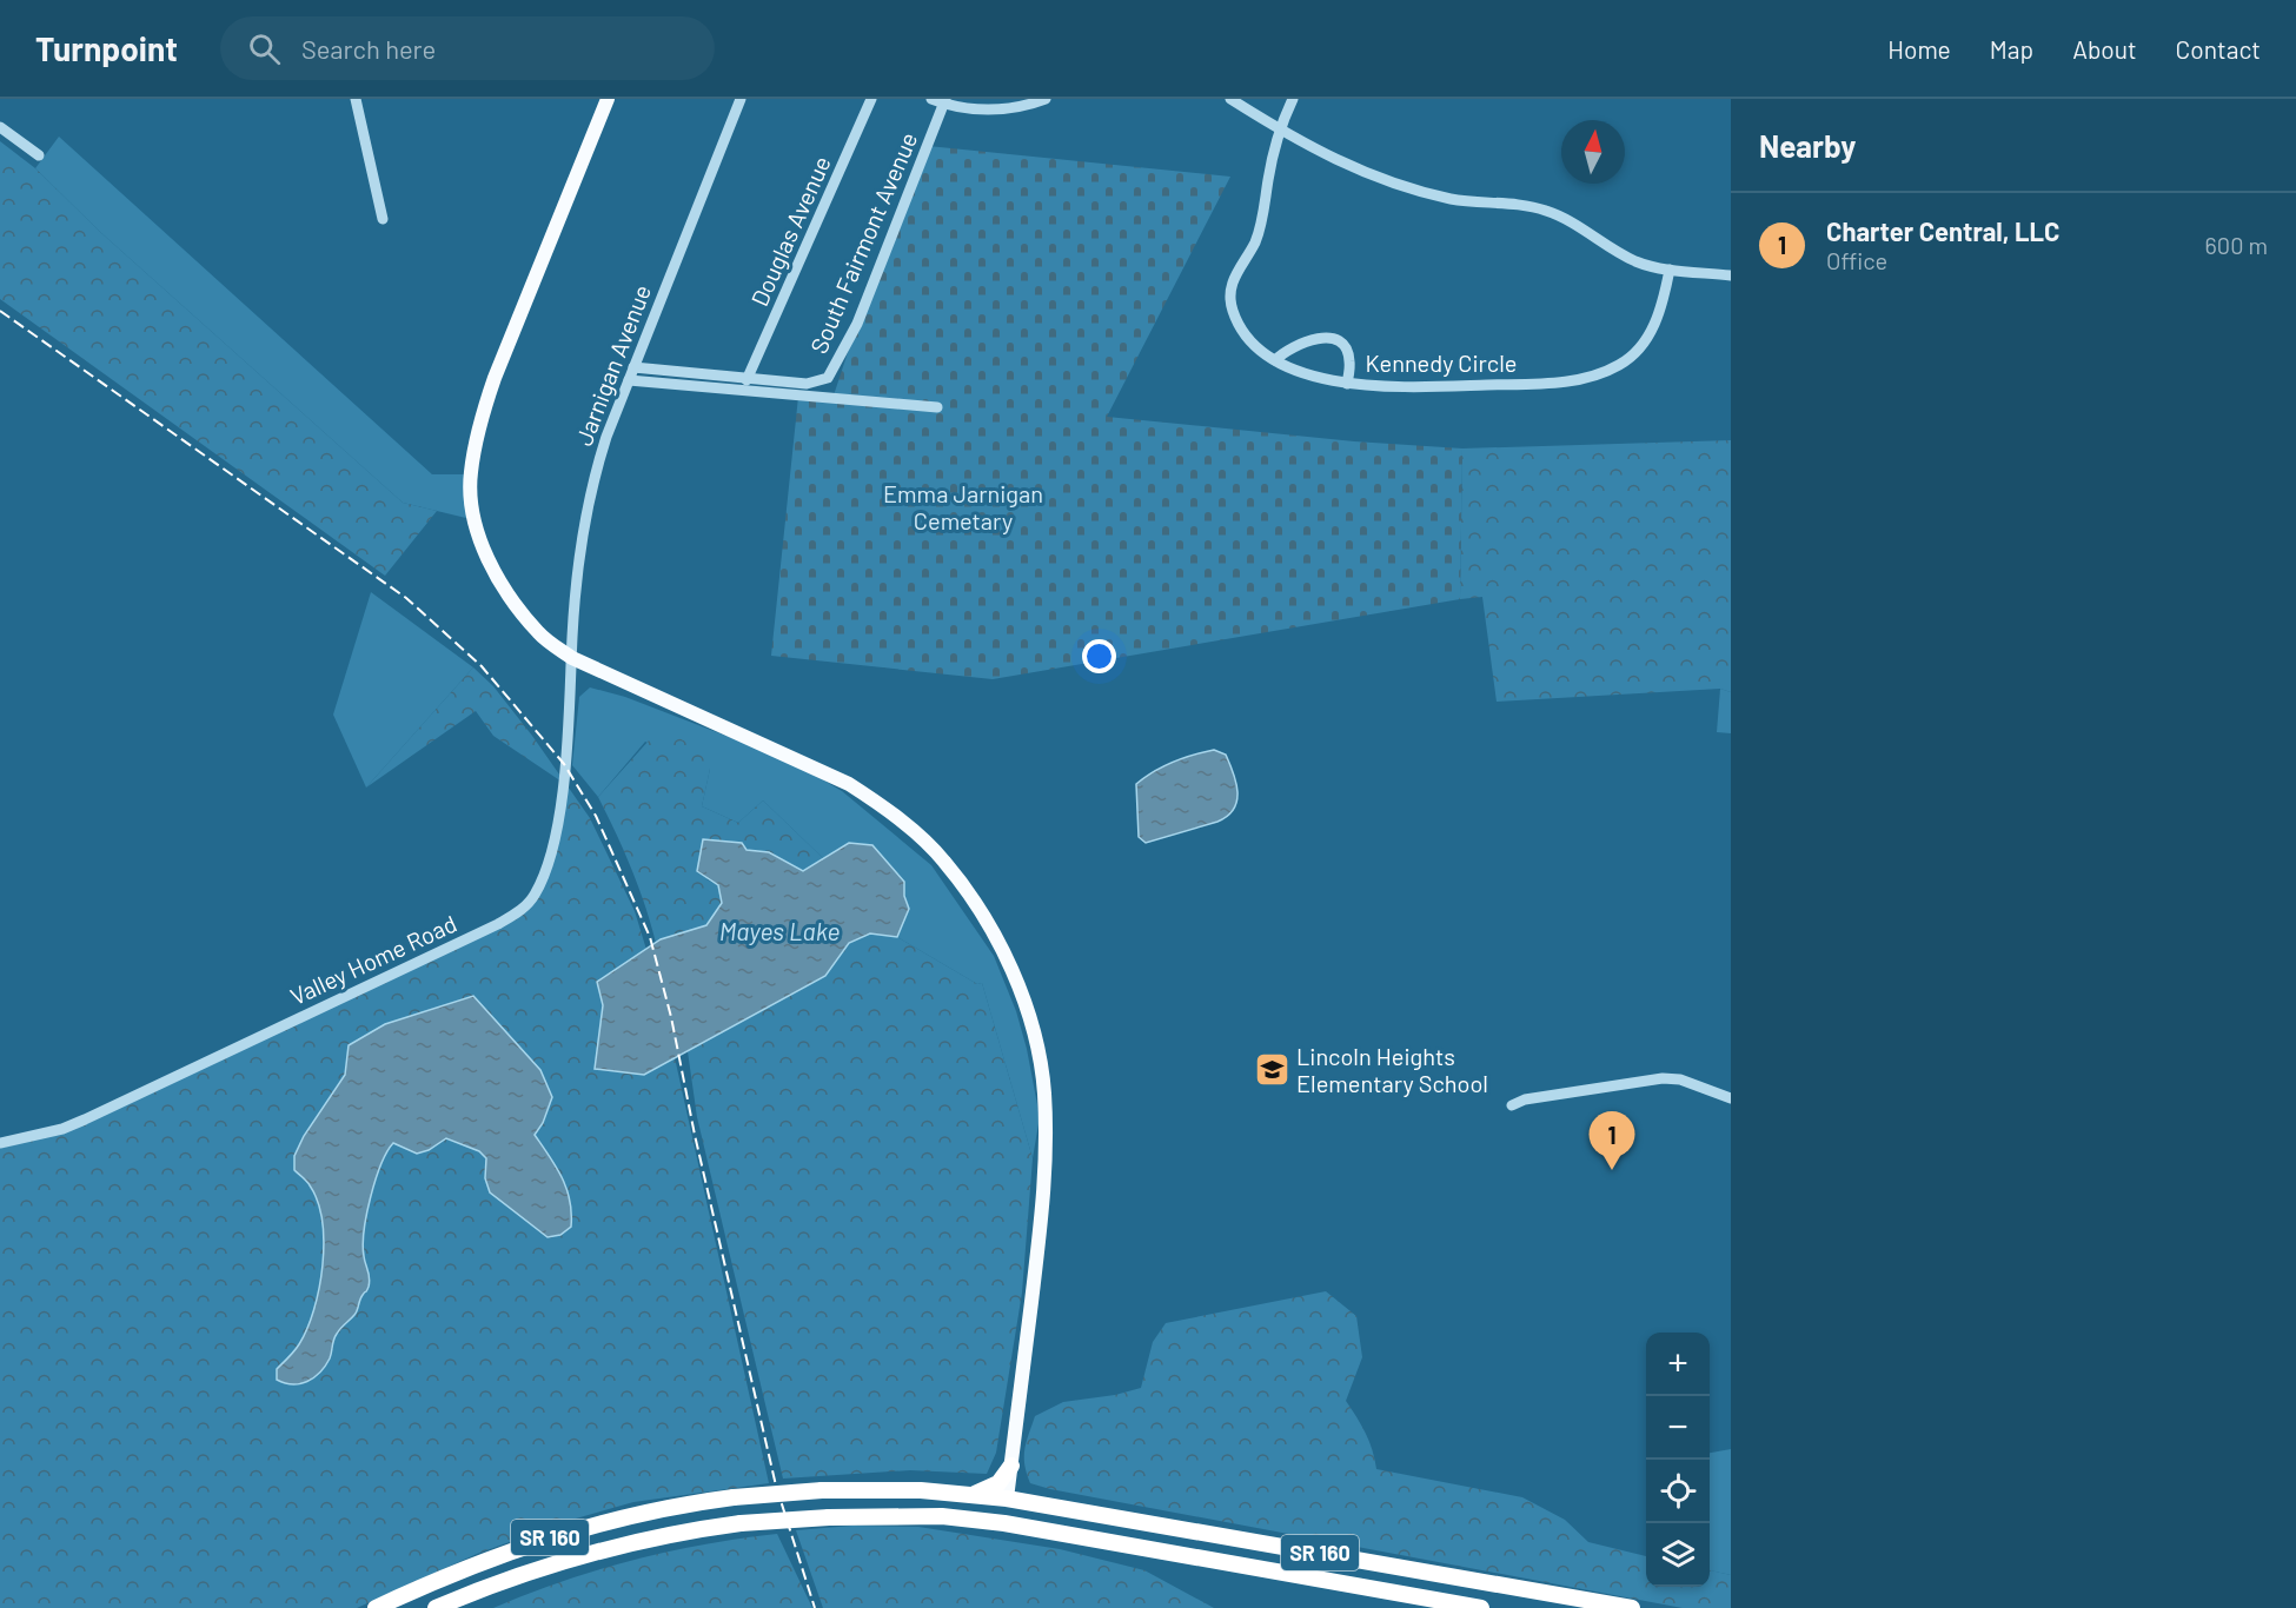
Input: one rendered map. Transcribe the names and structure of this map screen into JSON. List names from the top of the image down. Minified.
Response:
{"streets":{"highway":["SR 160"],"street":["Douglas Avenue","South Fairmont Avenue","Kennedy Circle","Jarnigan Avenue","Valley Home Road"]},"crossings":[["Douglas Avenue","South Fairmont Avenue"],["South Fairmont Avenue","Jarnigan Avenue"],["Jarnigan Avenue","Valley Home Road"]],"water":["Mayes Lake"],"parks":["Emma Jarnigan Cemetary"],"places":{"school or university":["Lincoln Heights Elementary School"]},"north":"top","page":{"header":"Turnpoint","search":"Search here","nav":["Home","Map","About","Contact"],"heading":"Nearby","list":[{"mark":"1","name":"Charter Central, LLC","note":"Office","value":"600 m"}],"pins":"1","map_buttons":["+","−"]}}
